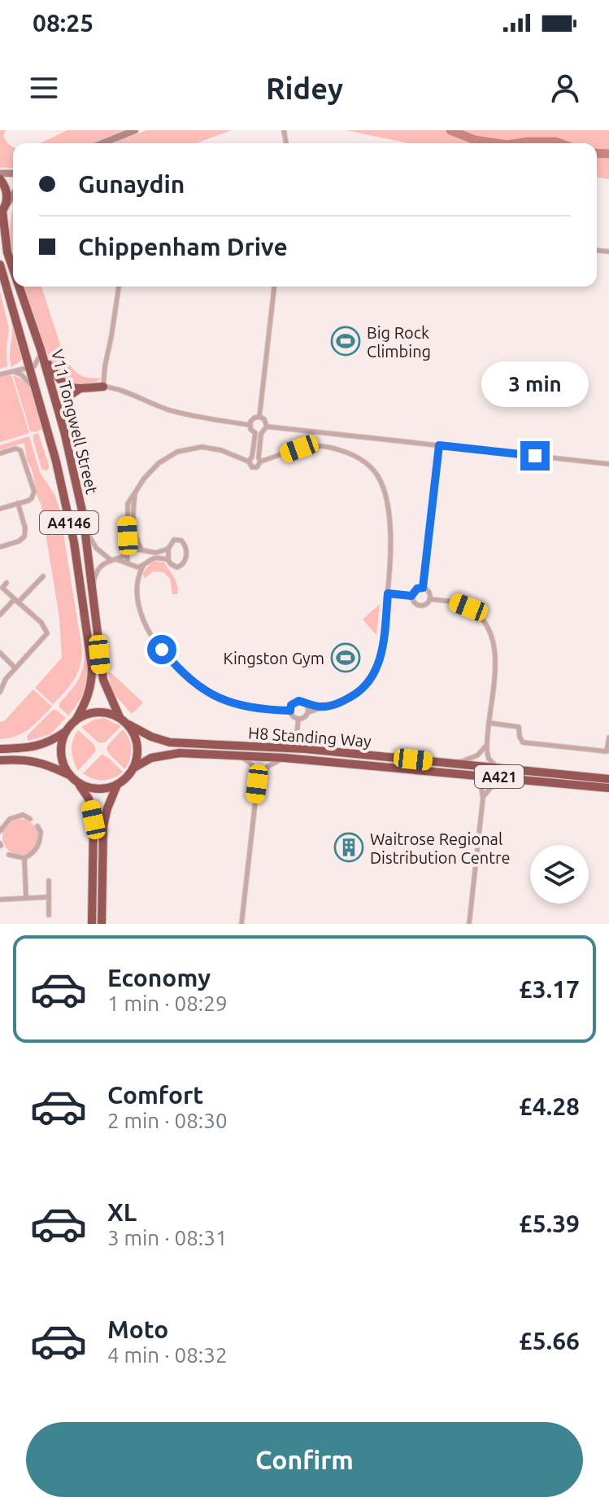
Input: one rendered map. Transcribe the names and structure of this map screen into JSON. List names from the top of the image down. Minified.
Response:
{"streets":{"highway":["V11 Tongwell Street","A4146","H8 Standing Way","A421"]},"crossings":[["V11 Tongwell Street","A4146"],["V11 Tongwell Street","H8 Standing Way"]],"places":{"sports":["Big Rock Climbing","Kingston Gym"],"building":["Waitrose Regional Distribution Centre"]},"page":{"status":"08:25","header":"Ridey","banner":["Gunaydin","Chippenham Drive"],"bubble":"3 min","list":[{"name":"Economy","note":"1 min · 08:29","value":"£3.17"},{"name":"Comfort","note":"2 min · 08:30","value":"£4.28"},{"name":"XL","note":"3 min · 08:31","value":"£5.39"},{"name":"Moto","note":"4 min · 08:32","value":"£5.66"}],"buttons":"Confirm"}}
